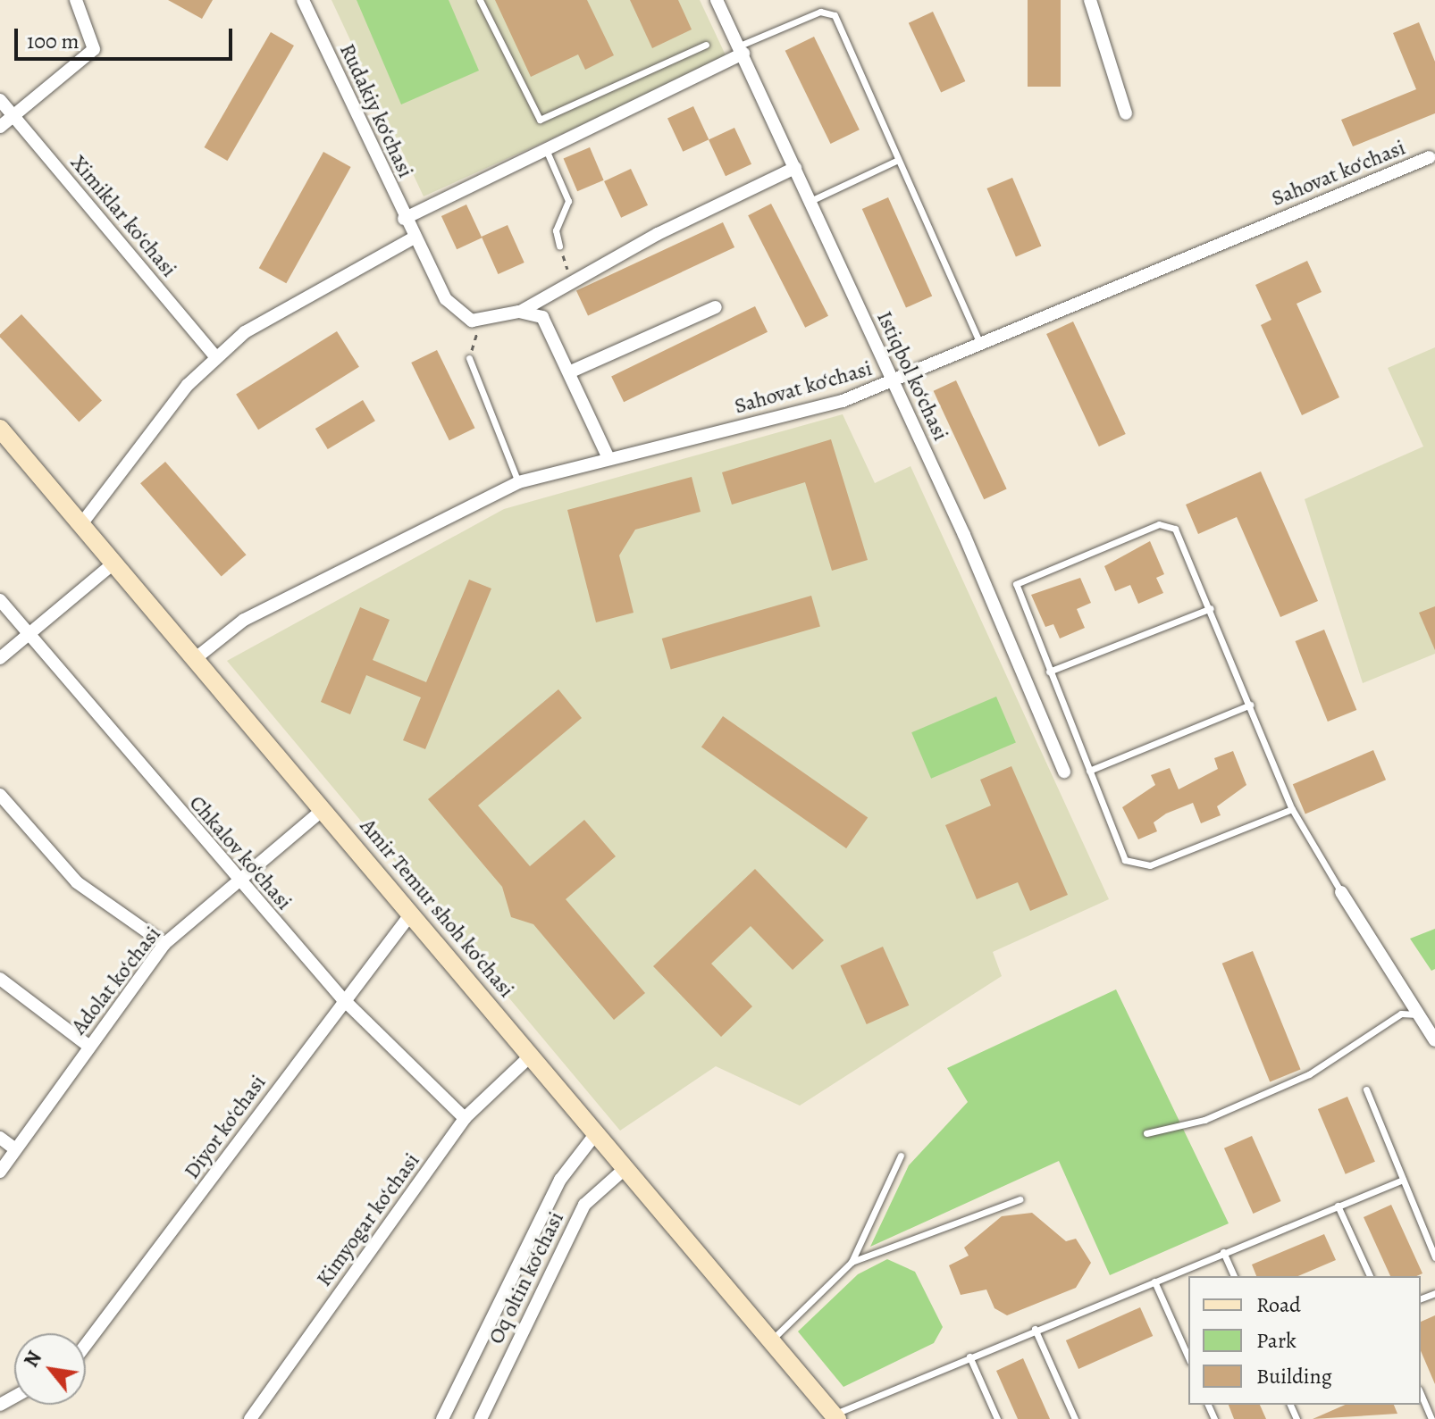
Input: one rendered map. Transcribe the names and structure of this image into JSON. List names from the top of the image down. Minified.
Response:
{"streets":{"main road":["Amir Temur shoh ko‘chasi"],"street":["Rudakiy ko‘chasi","Sahovat ko‘chasi","Ximiklar ko‘chasi","Istiqbol ko‘chasi","Chkalov ko‘chasi","Adolat ko‘chasi","Diyor ko‘chasi","Kimyogar ko‘chasi","Oq oltin ko‘chasi"]},"crossings":[["Sahovat ko‘chasi","Istiqbol ko‘chasi"],["Sahovat ko‘chasi","Amir Temur shoh ko‘chasi"],["Chkalov ko‘chasi","Adolat ko‘chasi"],["Chkalov ko‘chasi","Diyor ko‘chasi"],["Chkalov ko‘chasi","Kimyogar ko‘chasi"],["Amir Temur shoh ko‘chasi","Adolat ko‘chasi"],["Amir Temur shoh ko‘chasi","Diyor ko‘chasi"],["Amir Temur shoh ko‘chasi","Kimyogar ko‘chasi"],["Amir Temur shoh ko‘chasi","Oq oltin ko‘chasi"]],"legend":["Road","Park","Building"],"scale_bar":"100 m","north":"top left"}
